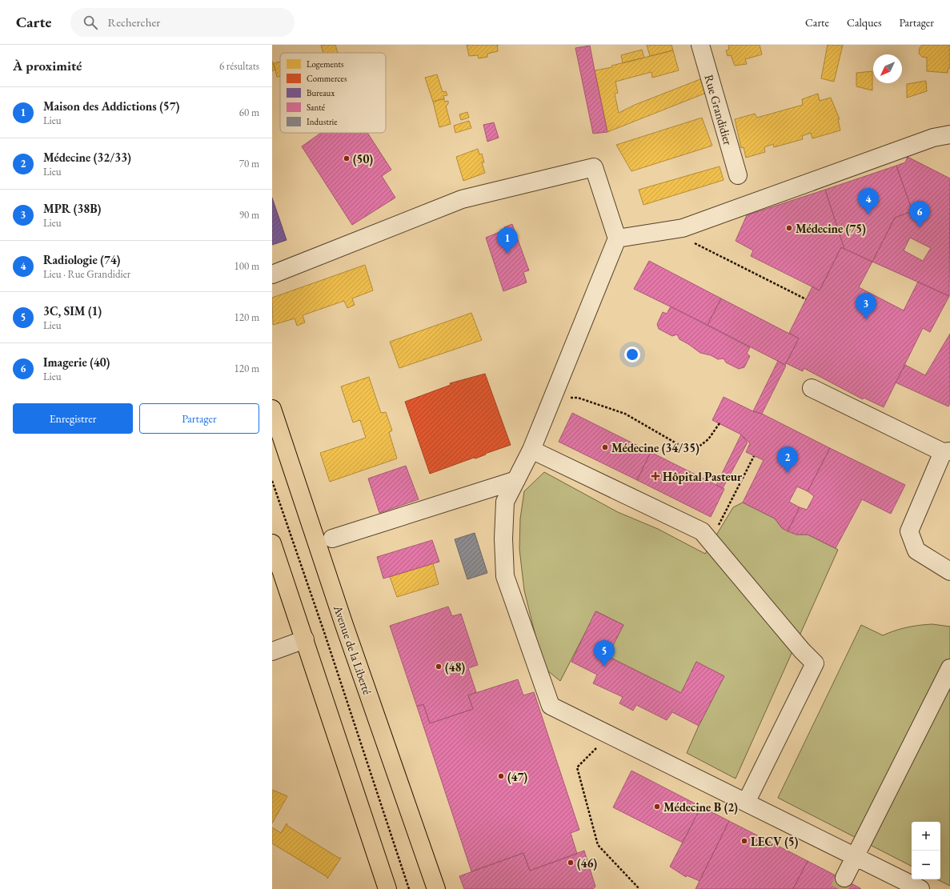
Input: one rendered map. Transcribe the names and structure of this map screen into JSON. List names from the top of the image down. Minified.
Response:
{"streets":{"main road":["Avenue de la Liberté"],"street":["Rue Grandidier"]},"places":{"other":["(50)","Médecine (75)","Médecine (34/35)","(48)","(47)","Médecine B (2)","LECV (5)","(46)"],"health":["Hôpital Pasteur"]},"legend":["Logements","Commerces","Bureaux","Santé","Industrie"],"north":"bottom left","page":{"header":"Carte","search":"Rechercher","nav":["Carte","Calques","Partager"],"heading":["À proximité","6 résultats"],"list":[{"mark":"1","name":"Maison des Addictions (57)","note":"Lieu","value":"60 m"},{"mark":"2","name":"Médecine (32/33)","note":"Lieu","value":"70 m"},{"mark":"3","name":"MPR (38B)","note":"Lieu","value":"90 m"},{"mark":"4","name":"Radiologie (74)","note":"Lieu · Rue Grandidier","value":"100 m"},{"mark":"5","name":"3C, SIM (1)","note":"Lieu","value":"120 m"},{"mark":"6","name":"Imagerie (40)","note":"Lieu","value":"120 m"}],"pins":["4","6","1","3","2","5"],"buttons":["Enregistrer","Partager"],"map_buttons":["+","−"]}}
